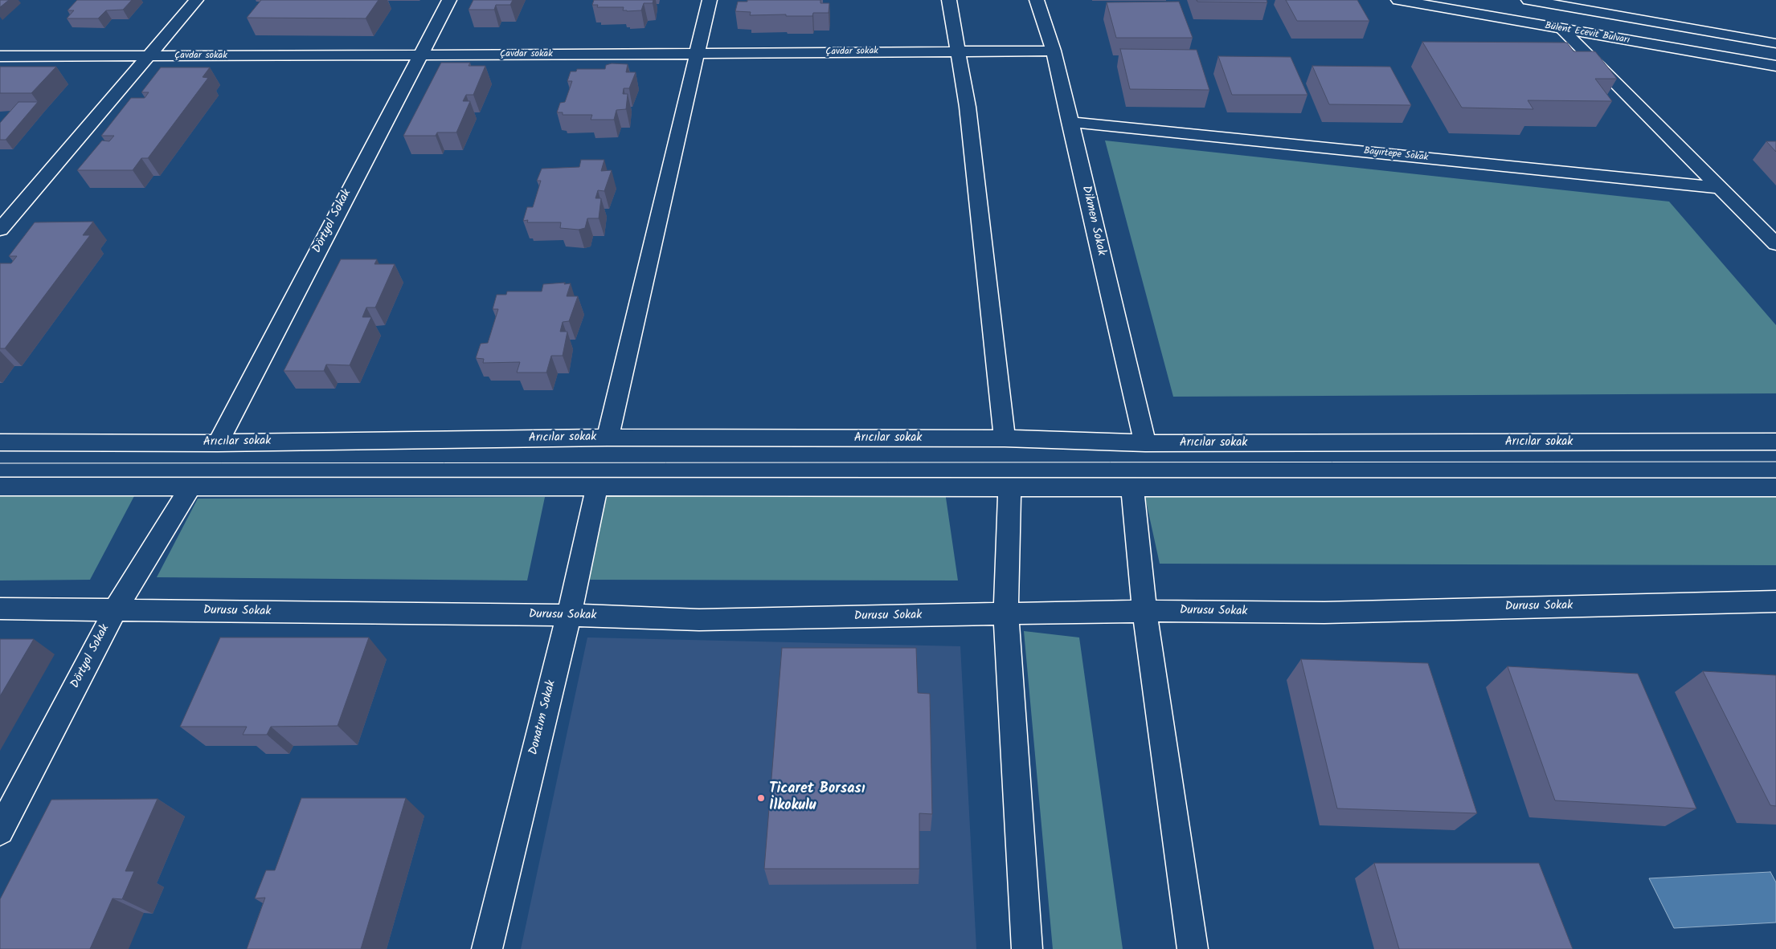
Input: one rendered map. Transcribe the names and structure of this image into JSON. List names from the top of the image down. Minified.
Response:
{"streets":{"street":["Bülent Ecevit Bulvarı","Çavdar sokak","Bayırtepe Sokak","Dikmen Sokak","Dörtyol Sokak","Arıcılar sokak","Durusu Sokak","Donatım Sokak"]},"crossings":[["Çavdar sokak","Dikmen Sokak"],["Çavdar sokak","Dörtyol Sokak"],["Bayırtepe Sokak","Dikmen Sokak"],["Dikmen Sokak","Arıcılar sokak"],["Dörtyol Sokak","Arıcılar sokak"],["Dörtyol Sokak","Durusu Sokak"],["Durusu Sokak","Donatım Sokak"]],"places":["Ticaret Borsası İlkokulu"]}
